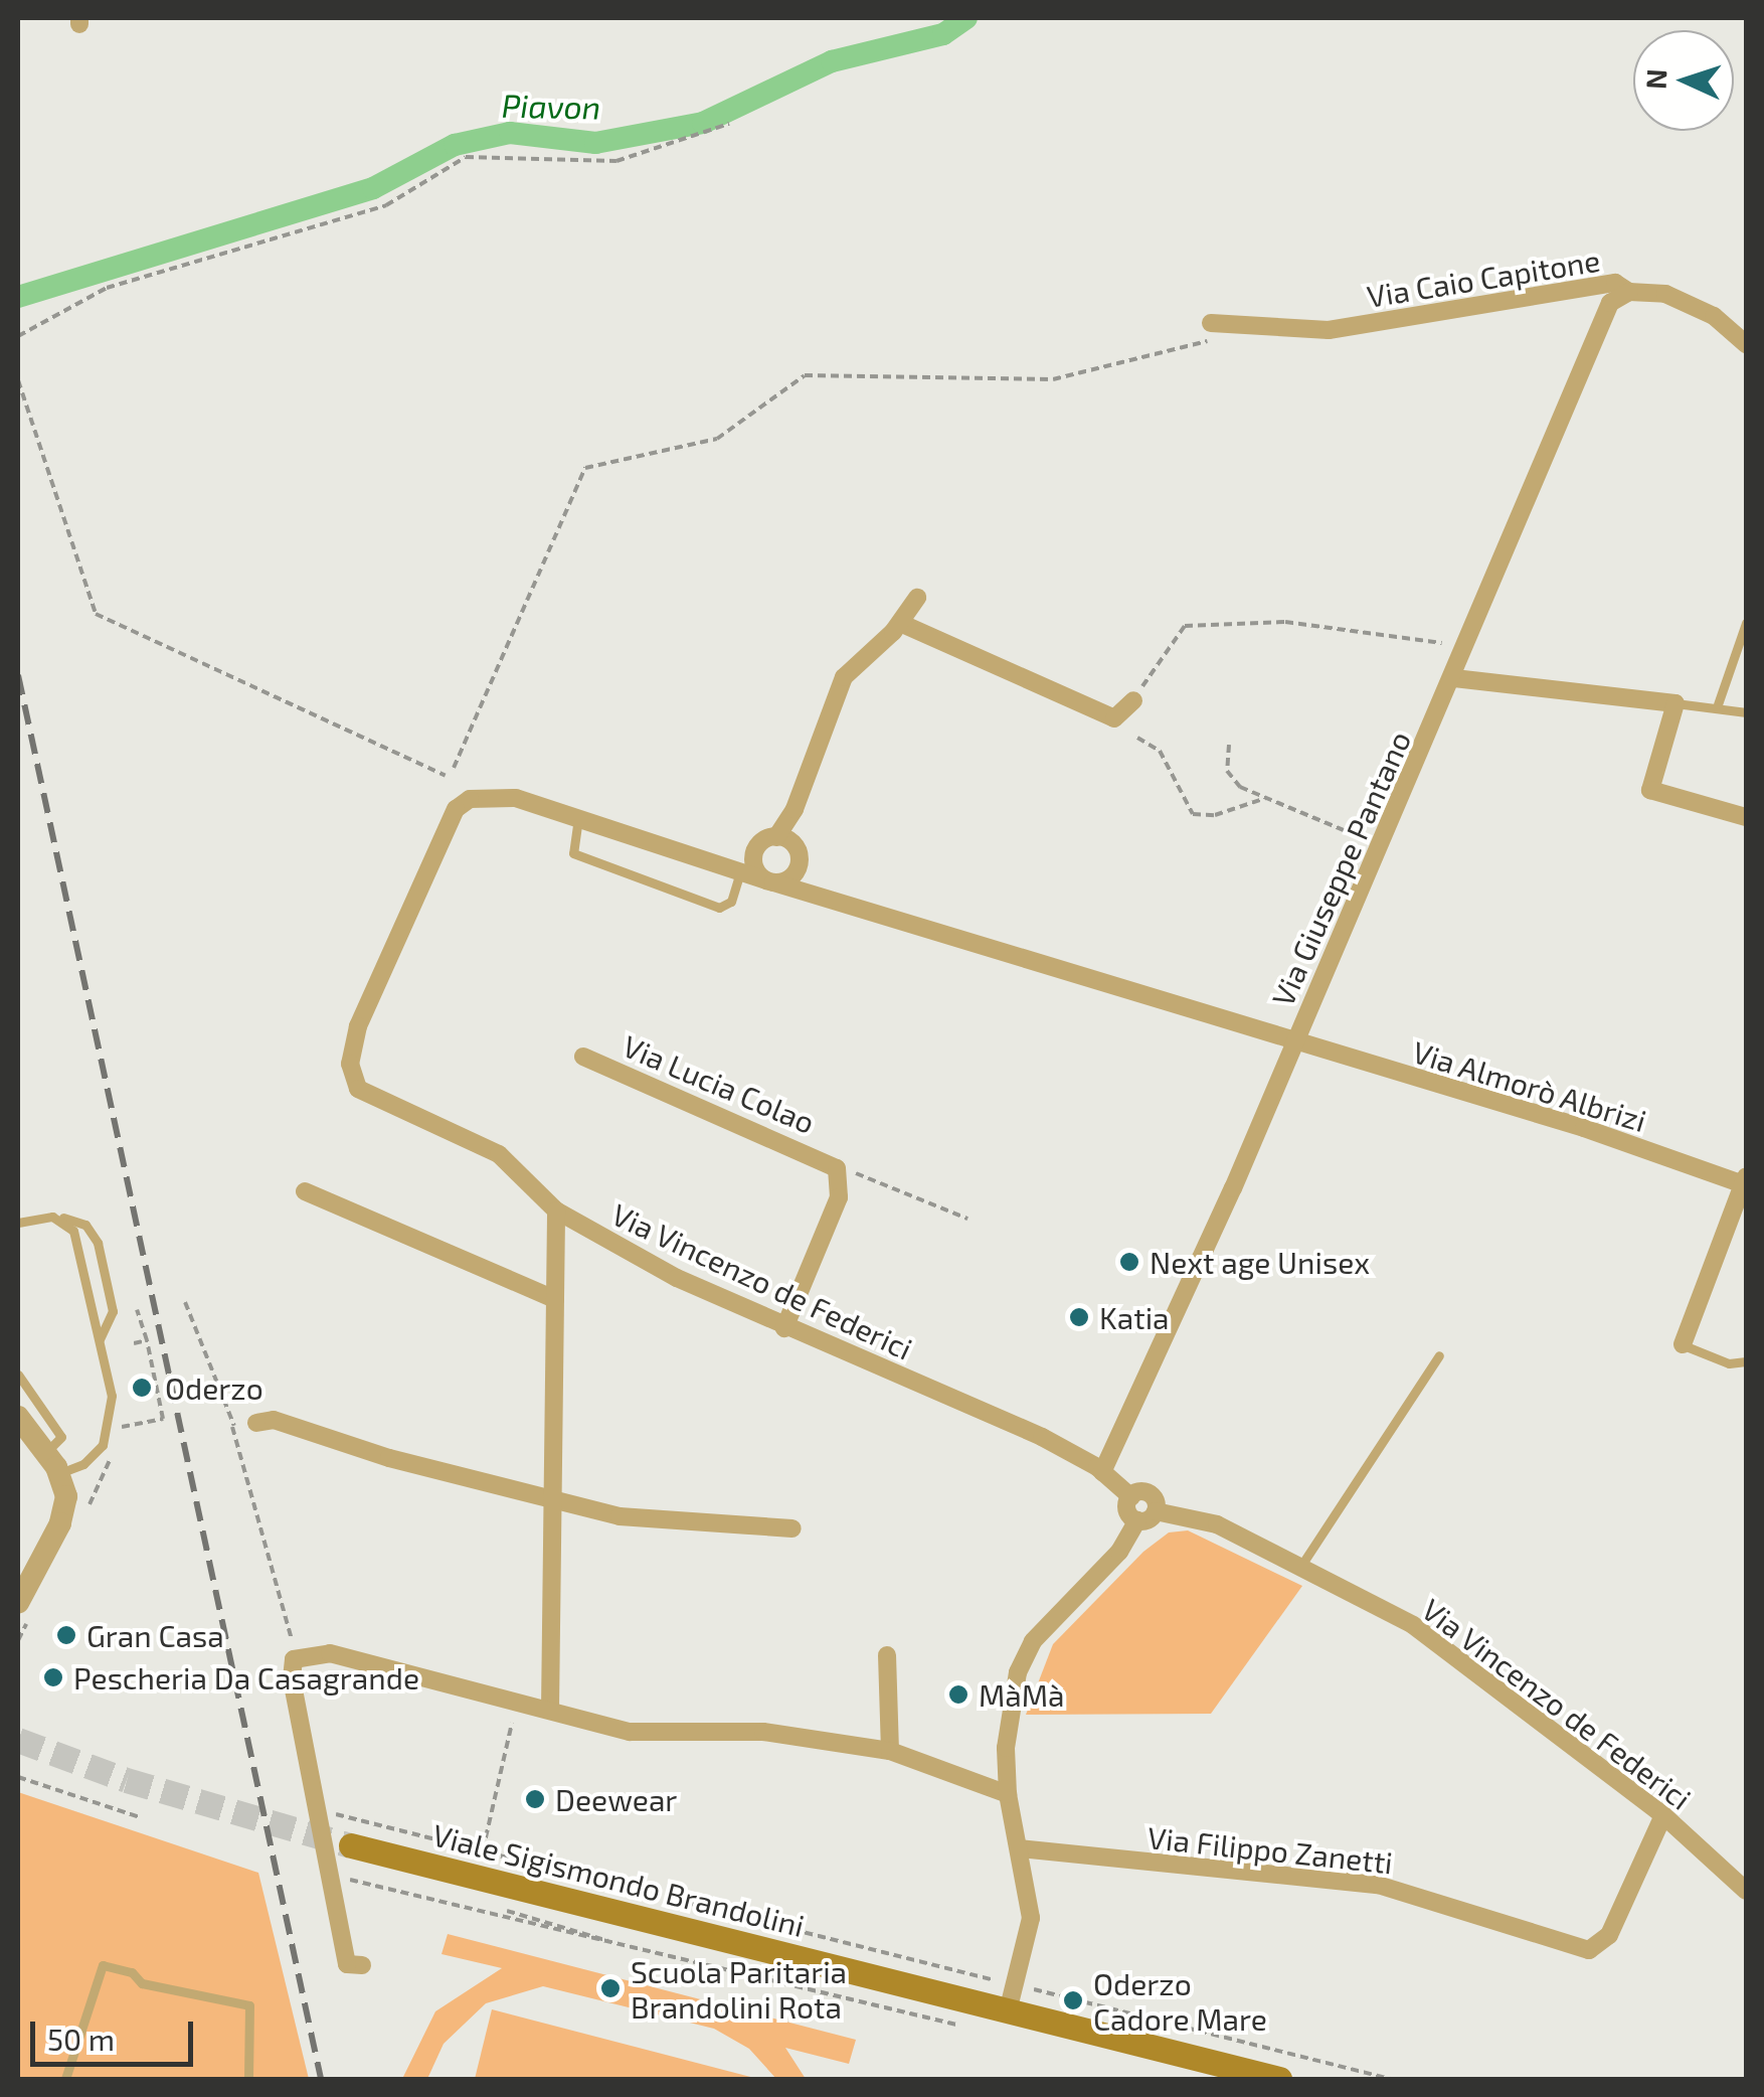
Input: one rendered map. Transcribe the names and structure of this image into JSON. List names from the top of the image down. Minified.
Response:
{"streets":{"main road":["Viale Sigismondo Brandolini"],"street":["Via Caio Capitone","Via Giuseppe Pantano","Via Lucia Colao","Via Almorò Albrizi","Via Vincenzo de Federici","Via Filippo Zanetti"]},"crossings":[["Via Caio Capitone","Via Giuseppe Pantano"],["Via Giuseppe Pantano","Via Almorò Albrizi"],["Via Giuseppe Pantano","Via Vincenzo de Federici"],["Via Lucia Colao","Via Vincenzo de Federici"],["Via Almorò Albrizi","Via Vincenzo de Federici"],["Via Vincenzo de Federici","Via Filippo Zanetti"]],"water":["Piavon"],"places":["Next age Unisex","Katia","Oderzo","Gran Casa","Pescheria Da Casagrande","MàMà","Deewear","Scuola Paritaria Brandolini Rota","Oderzo Cadore Mare"],"scale_bar":"50 m","north":"left"}
